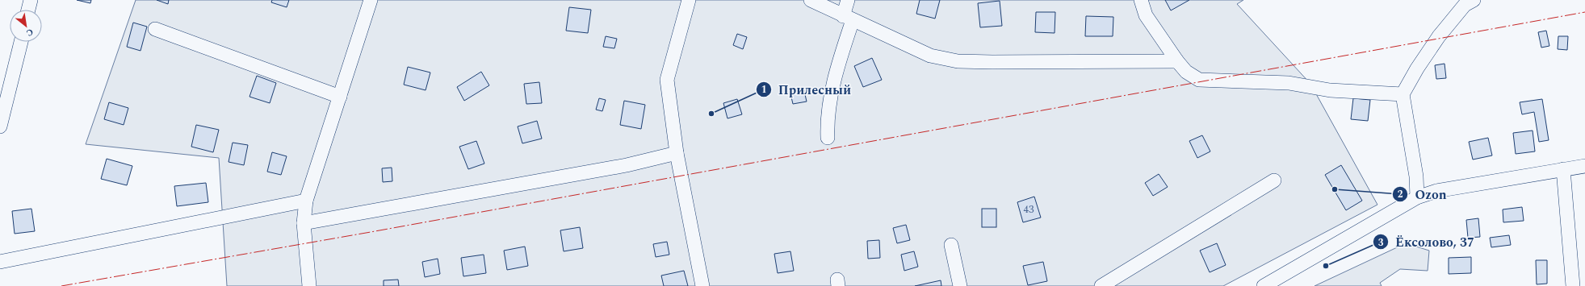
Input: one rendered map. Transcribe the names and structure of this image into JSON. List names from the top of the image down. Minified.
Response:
{"places":["Прилесный","Ozon","Ёксолово, 37"],"house_numbers":["43"],"north":"bottom right"}
